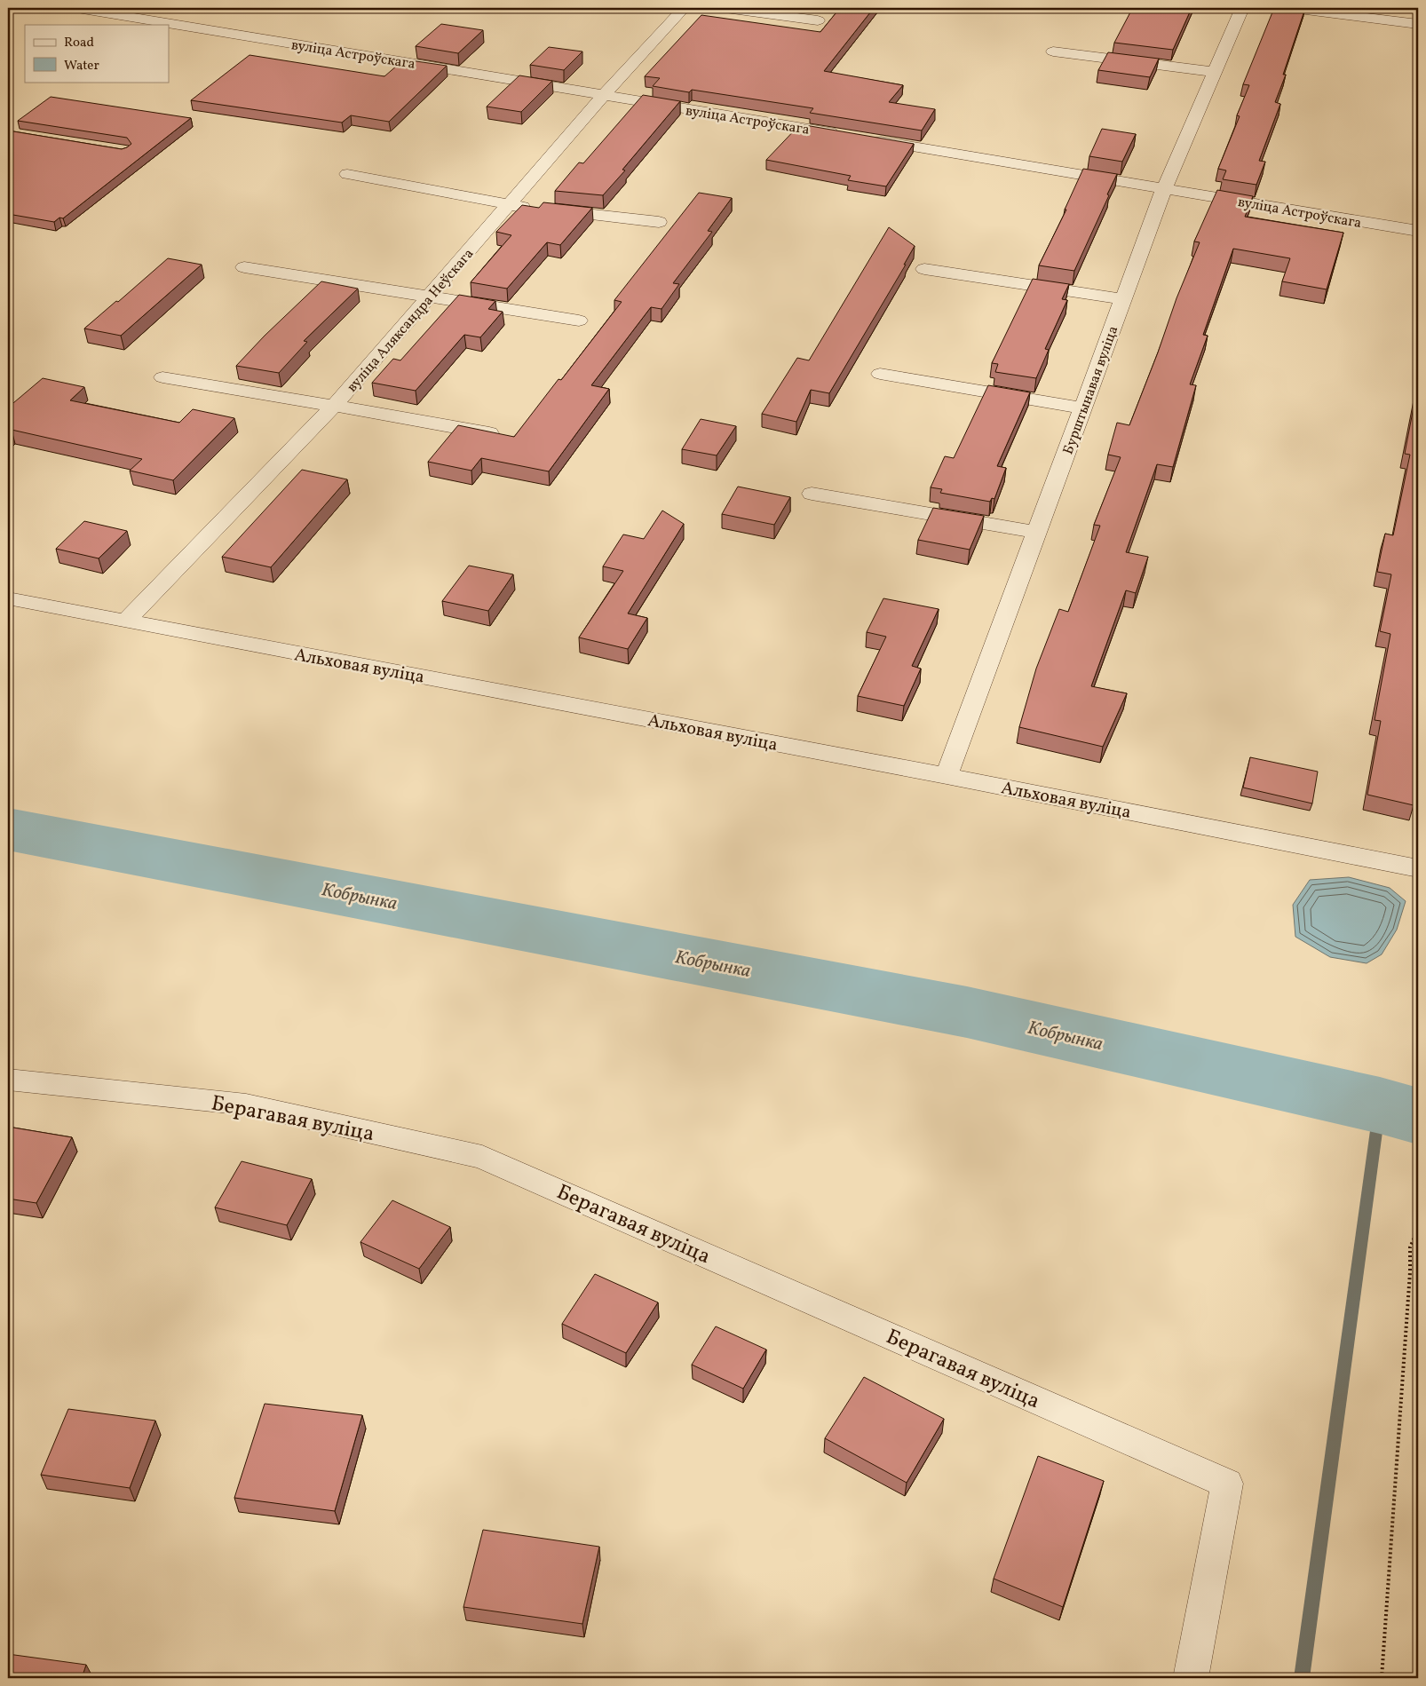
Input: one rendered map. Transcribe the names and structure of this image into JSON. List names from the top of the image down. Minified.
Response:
{"streets":{"street":["вуліца Астроўскага","вуліца Аляксандра Неўскага","Бурштынавая вуліца","Альховая вуліца","Берагавая вуліца"]},"crossings":[["вуліца Астроўскага","вуліца Аляксандра Неўскага"],["вуліца Астроўскага","Бурштынавая вуліца"],["вуліца Аляксандра Неўскага","Альховая вуліца"],["Бурштынавая вуліца","Альховая вуліца"]],"water":["Кобрынка"],"legend":["Road","Water"]}
